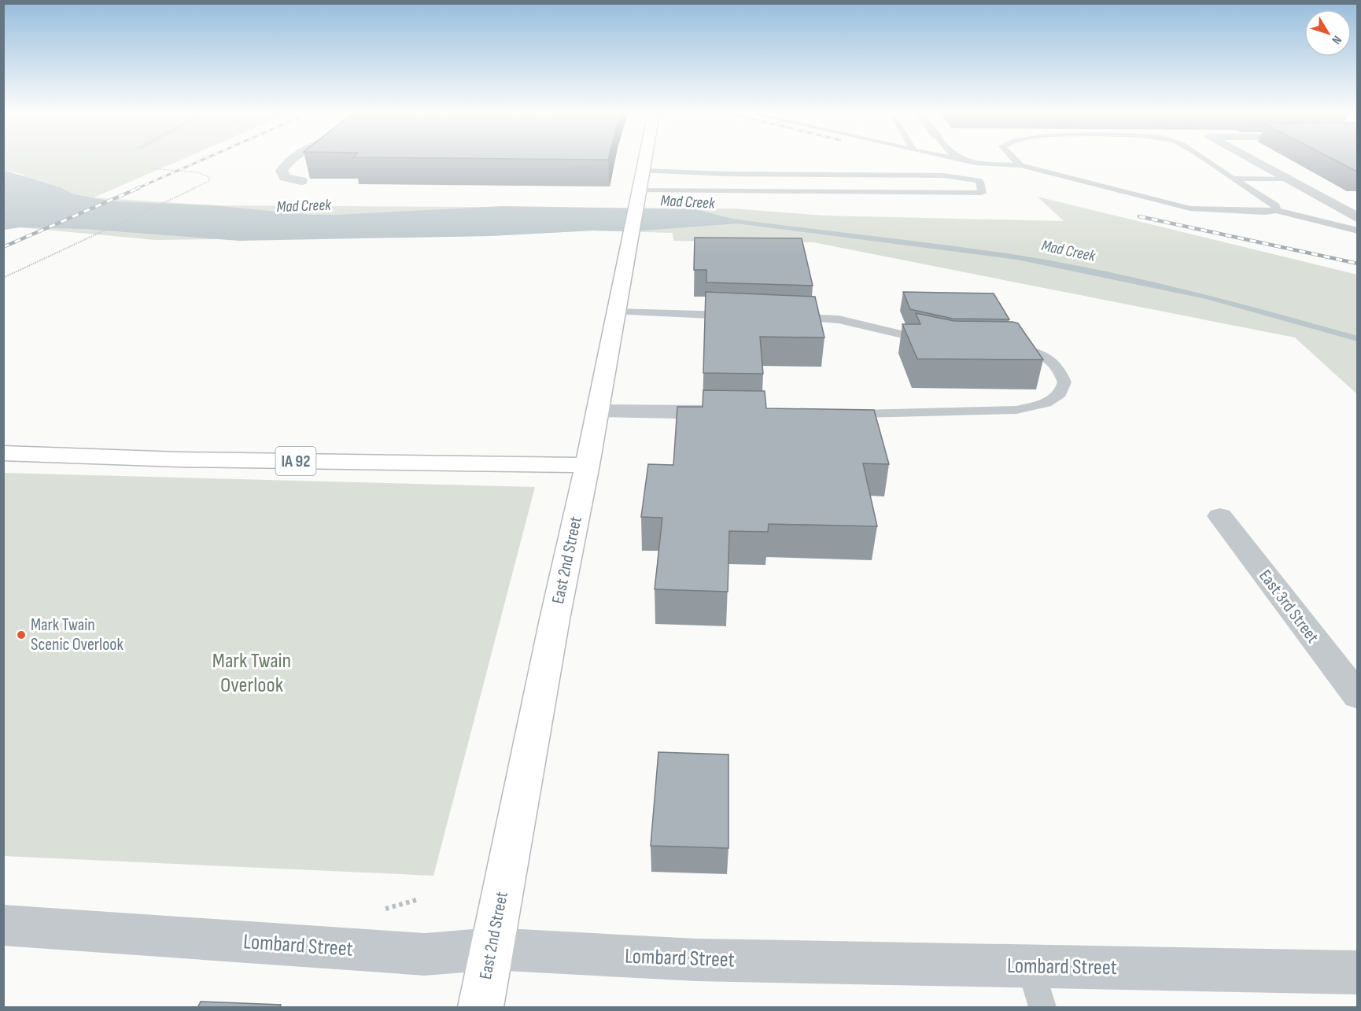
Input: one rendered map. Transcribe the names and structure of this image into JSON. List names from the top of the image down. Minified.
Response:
{"streets":{"main road":["IA 92","East 2nd Street"],"street":["East 3rd Street","Lombard Street"]},"crossings":[["IA 92","East 2nd Street"],["East 2nd Street","Lombard Street"]],"water":["Mad Creek"],"parks":["Mark Twain Overlook"],"places":["Mark Twain Scenic Overlook"],"north":"bottom right"}
